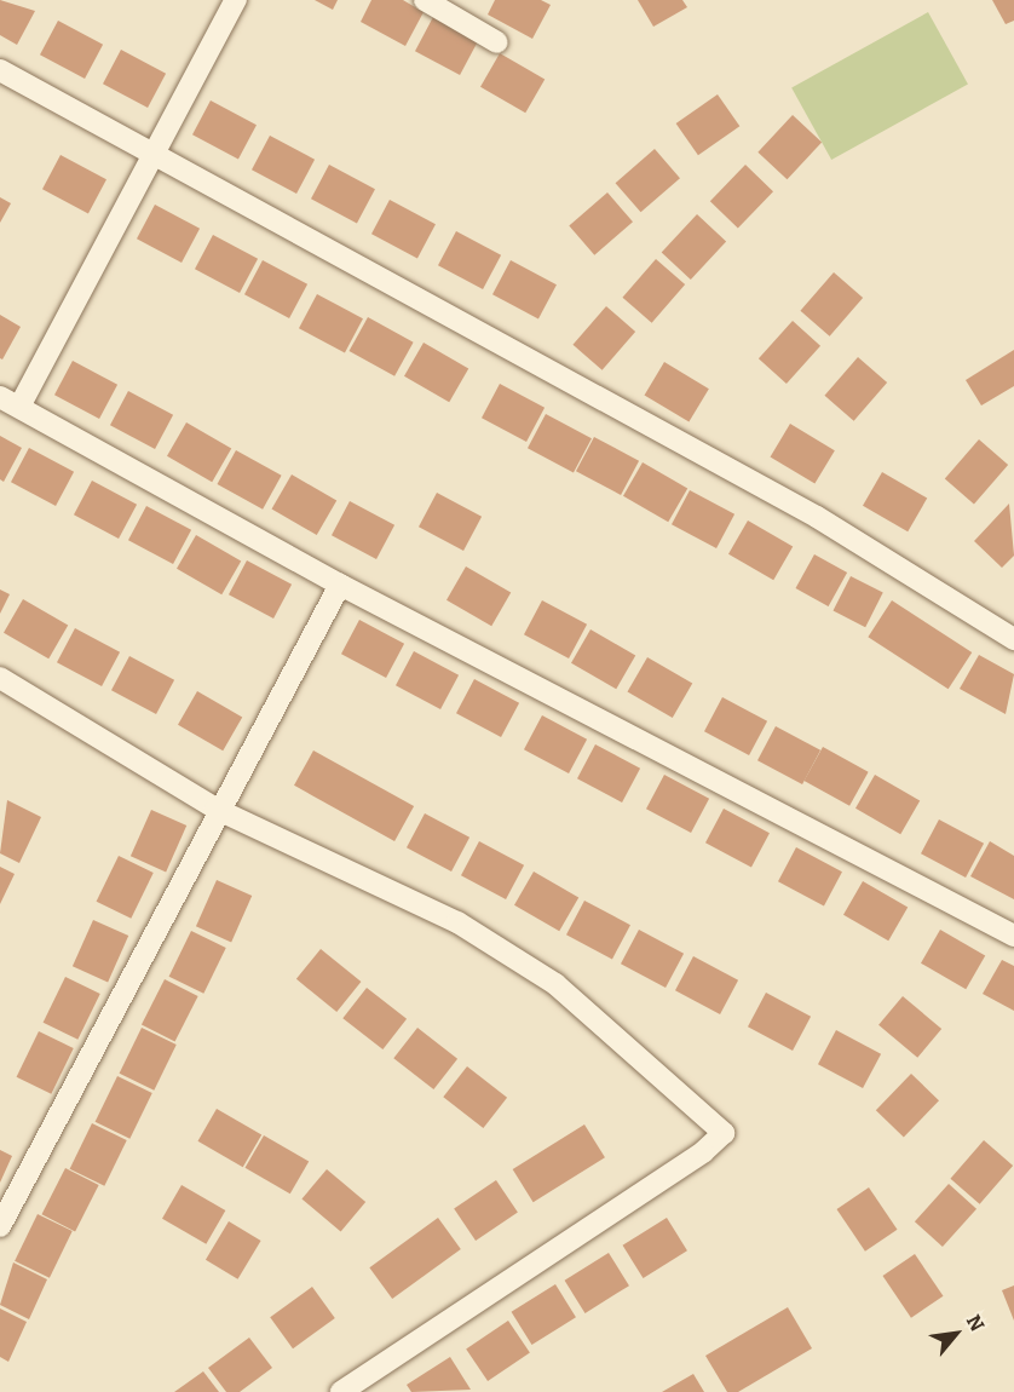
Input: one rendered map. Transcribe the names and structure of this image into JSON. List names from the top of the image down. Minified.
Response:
{"north":"top right"}
